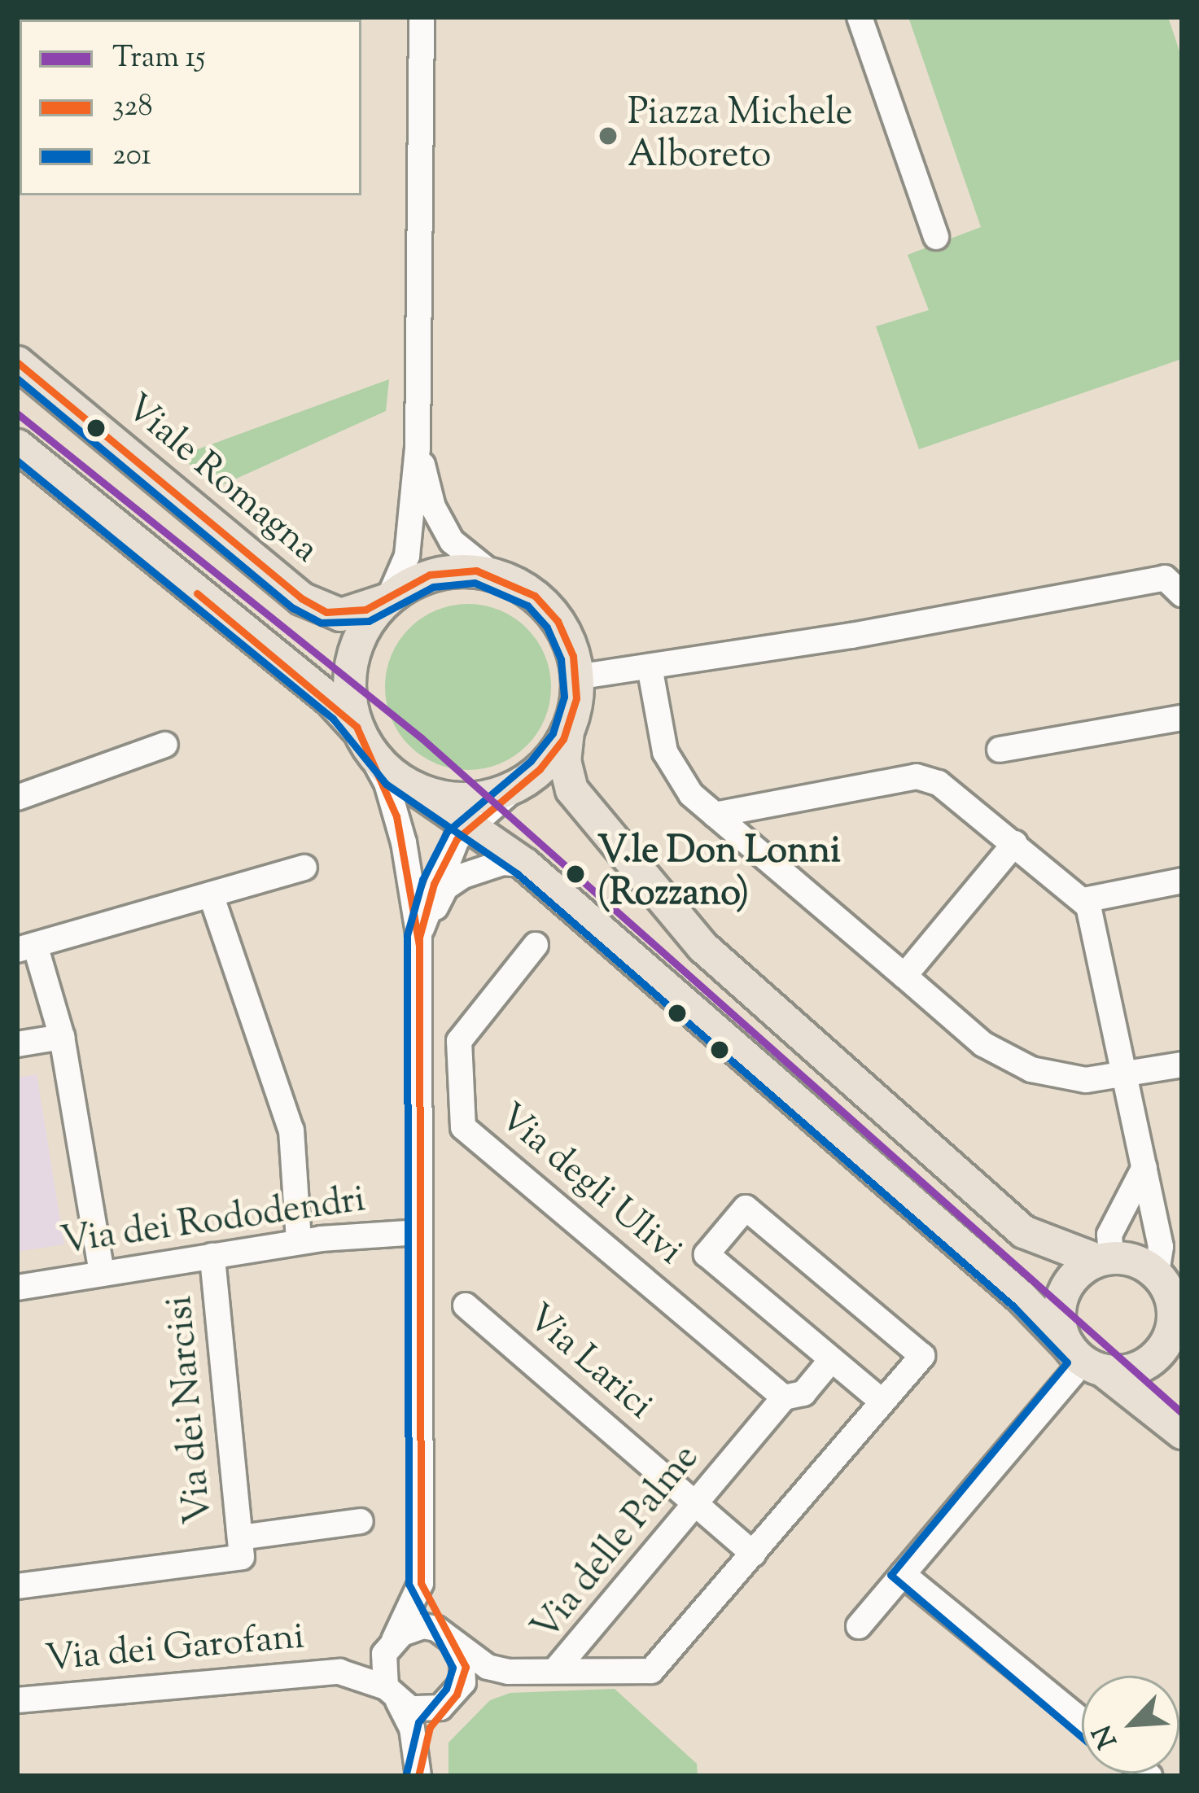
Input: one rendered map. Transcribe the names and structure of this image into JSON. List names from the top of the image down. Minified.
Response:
{"streets":{"main road":["Viale Romagna"],"street":["Via degli Ulivi","Via dei Rododendri","Via Larici","Via dei Narcisi","Via delle Palme","Via dei Garofani"]},"crossings":[["Via degli Ulivi","Via delle Palme"],["Via dei Rododendri","Via dei Narcisi"],["Via Larici","Via delle Palme"]],"places":["Piazza Michele Alboreto","V.le Don Lonni (Rozzano)"],"lines":["transit line 328","transit line 201","tram line 15"],"legend":["Tram 15","328","201"],"north":"bottom left"}
